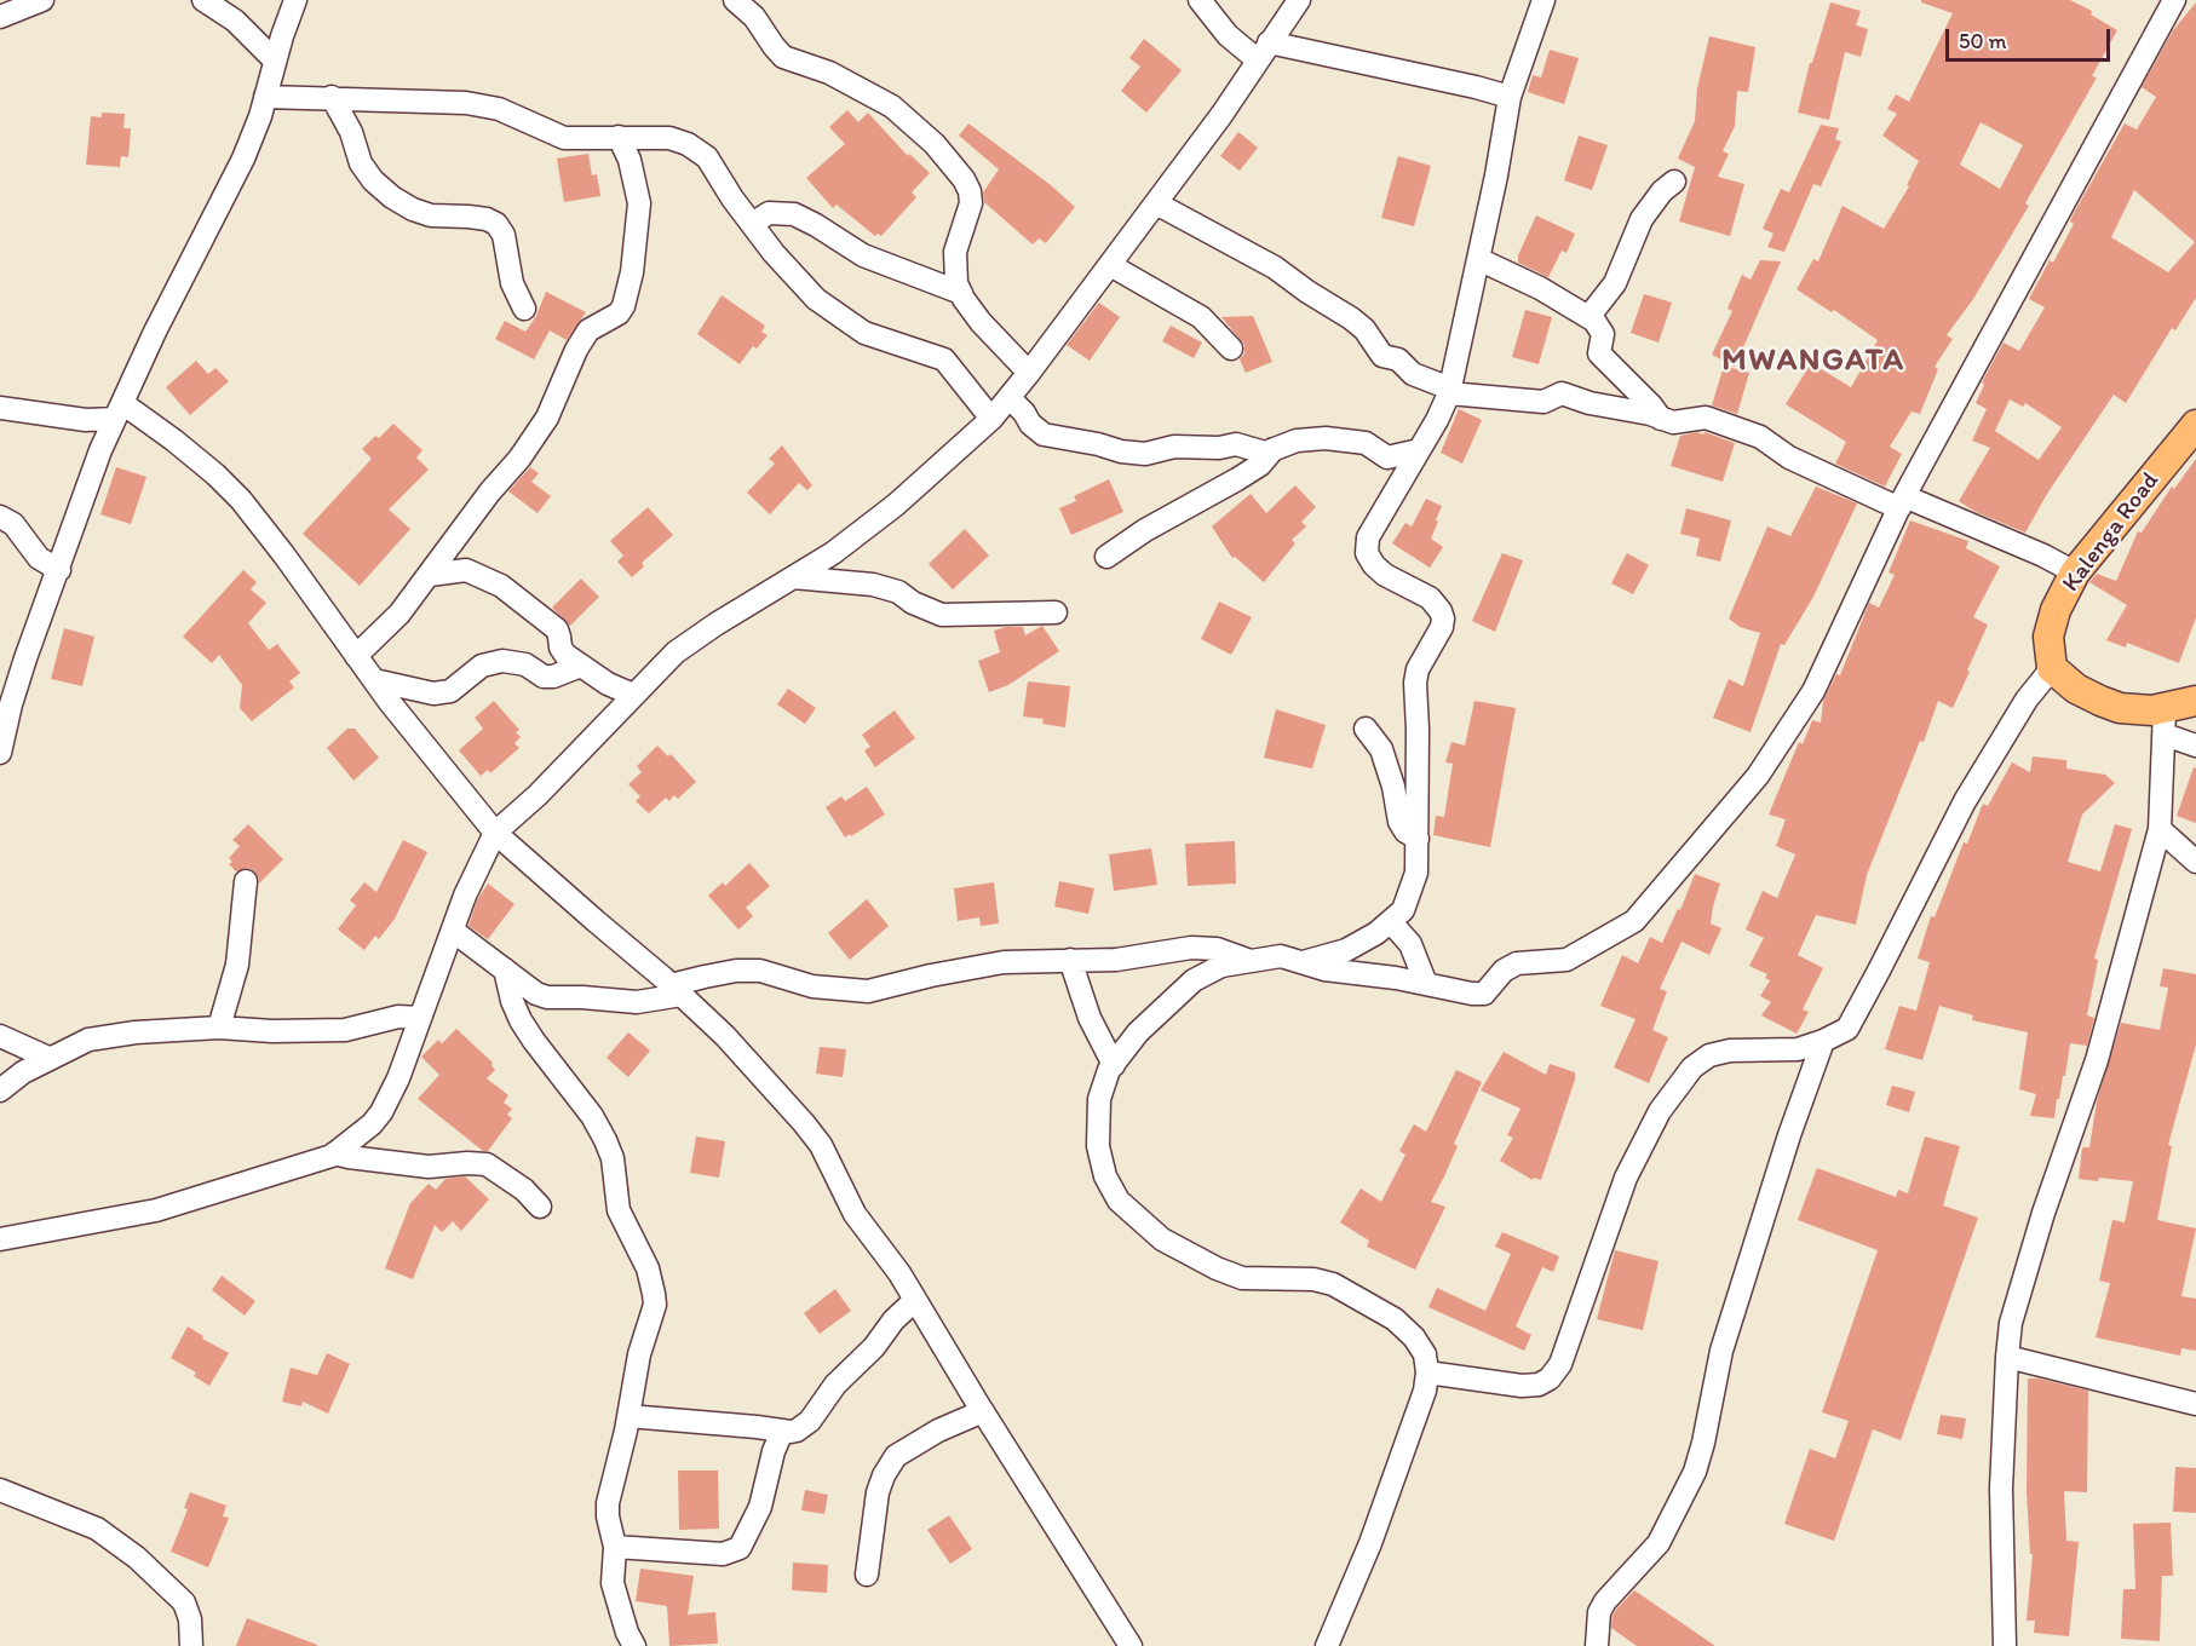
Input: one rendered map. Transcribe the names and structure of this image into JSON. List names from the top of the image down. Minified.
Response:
{"streets":{"main road":["Kalenga Road"]},"districts":["MWANGATA"],"scale_bar":"50 m"}
